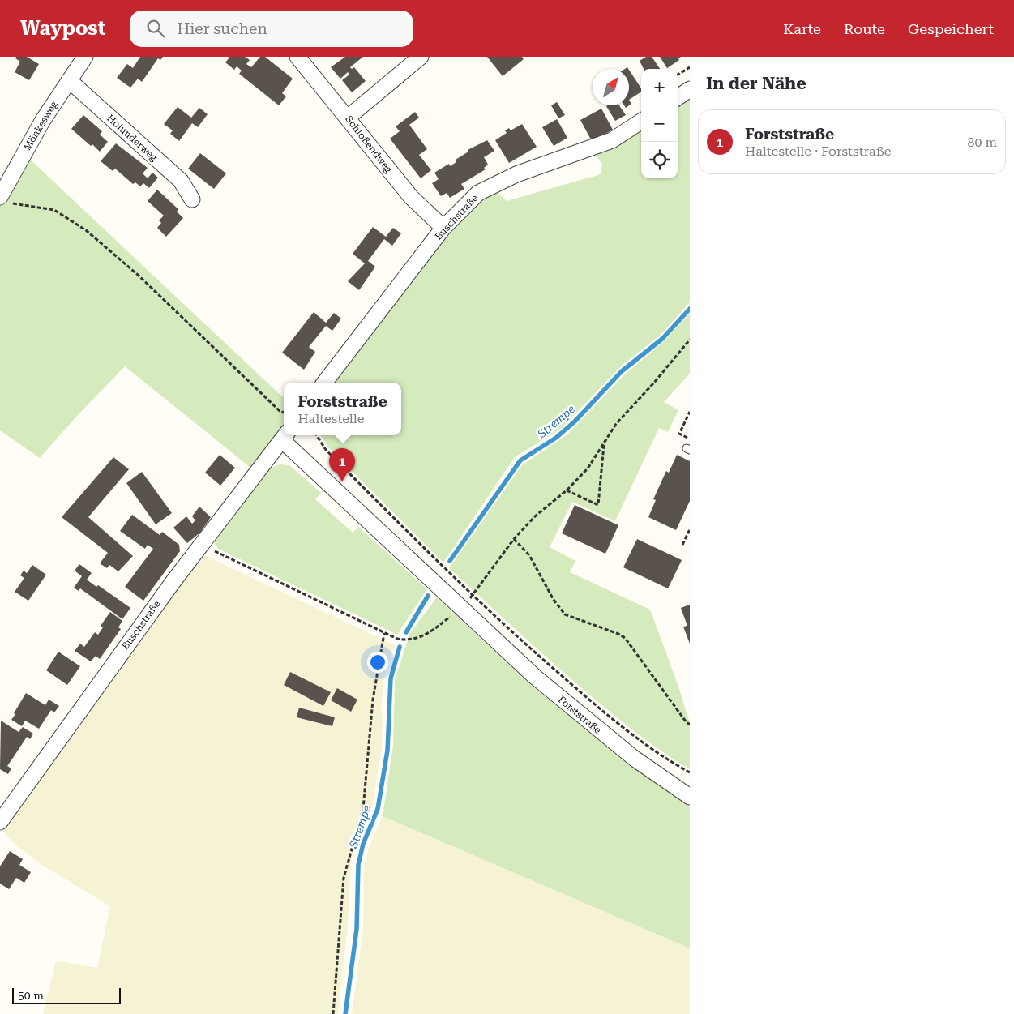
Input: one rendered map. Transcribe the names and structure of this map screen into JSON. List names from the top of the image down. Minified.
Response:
{"streets":{"street":["Mönkesweg","Holunderweg","Schloßendweg","Buschstraße","Forststraße"]},"crossings":[["Mönkesweg","Holunderweg"],["Schloßendweg","Buschstraße"],["Buschstraße","Forststraße"]],"water":["Strempe"],"scale_bar":"50 m","north":"top right","page":{"header":"Waypost","search":"Hier suchen","nav":["Karte","Route","Gespeichert"],"heading":"In der Nähe","map_buttons":["+","−"],"list":[{"mark":"1","name":"Forststraße","note":"Haltestelle · Forststraße","value":"80 m"}],"popup":["Forststraße","Haltestelle"],"pins":"1","scale":"50 m"}}
